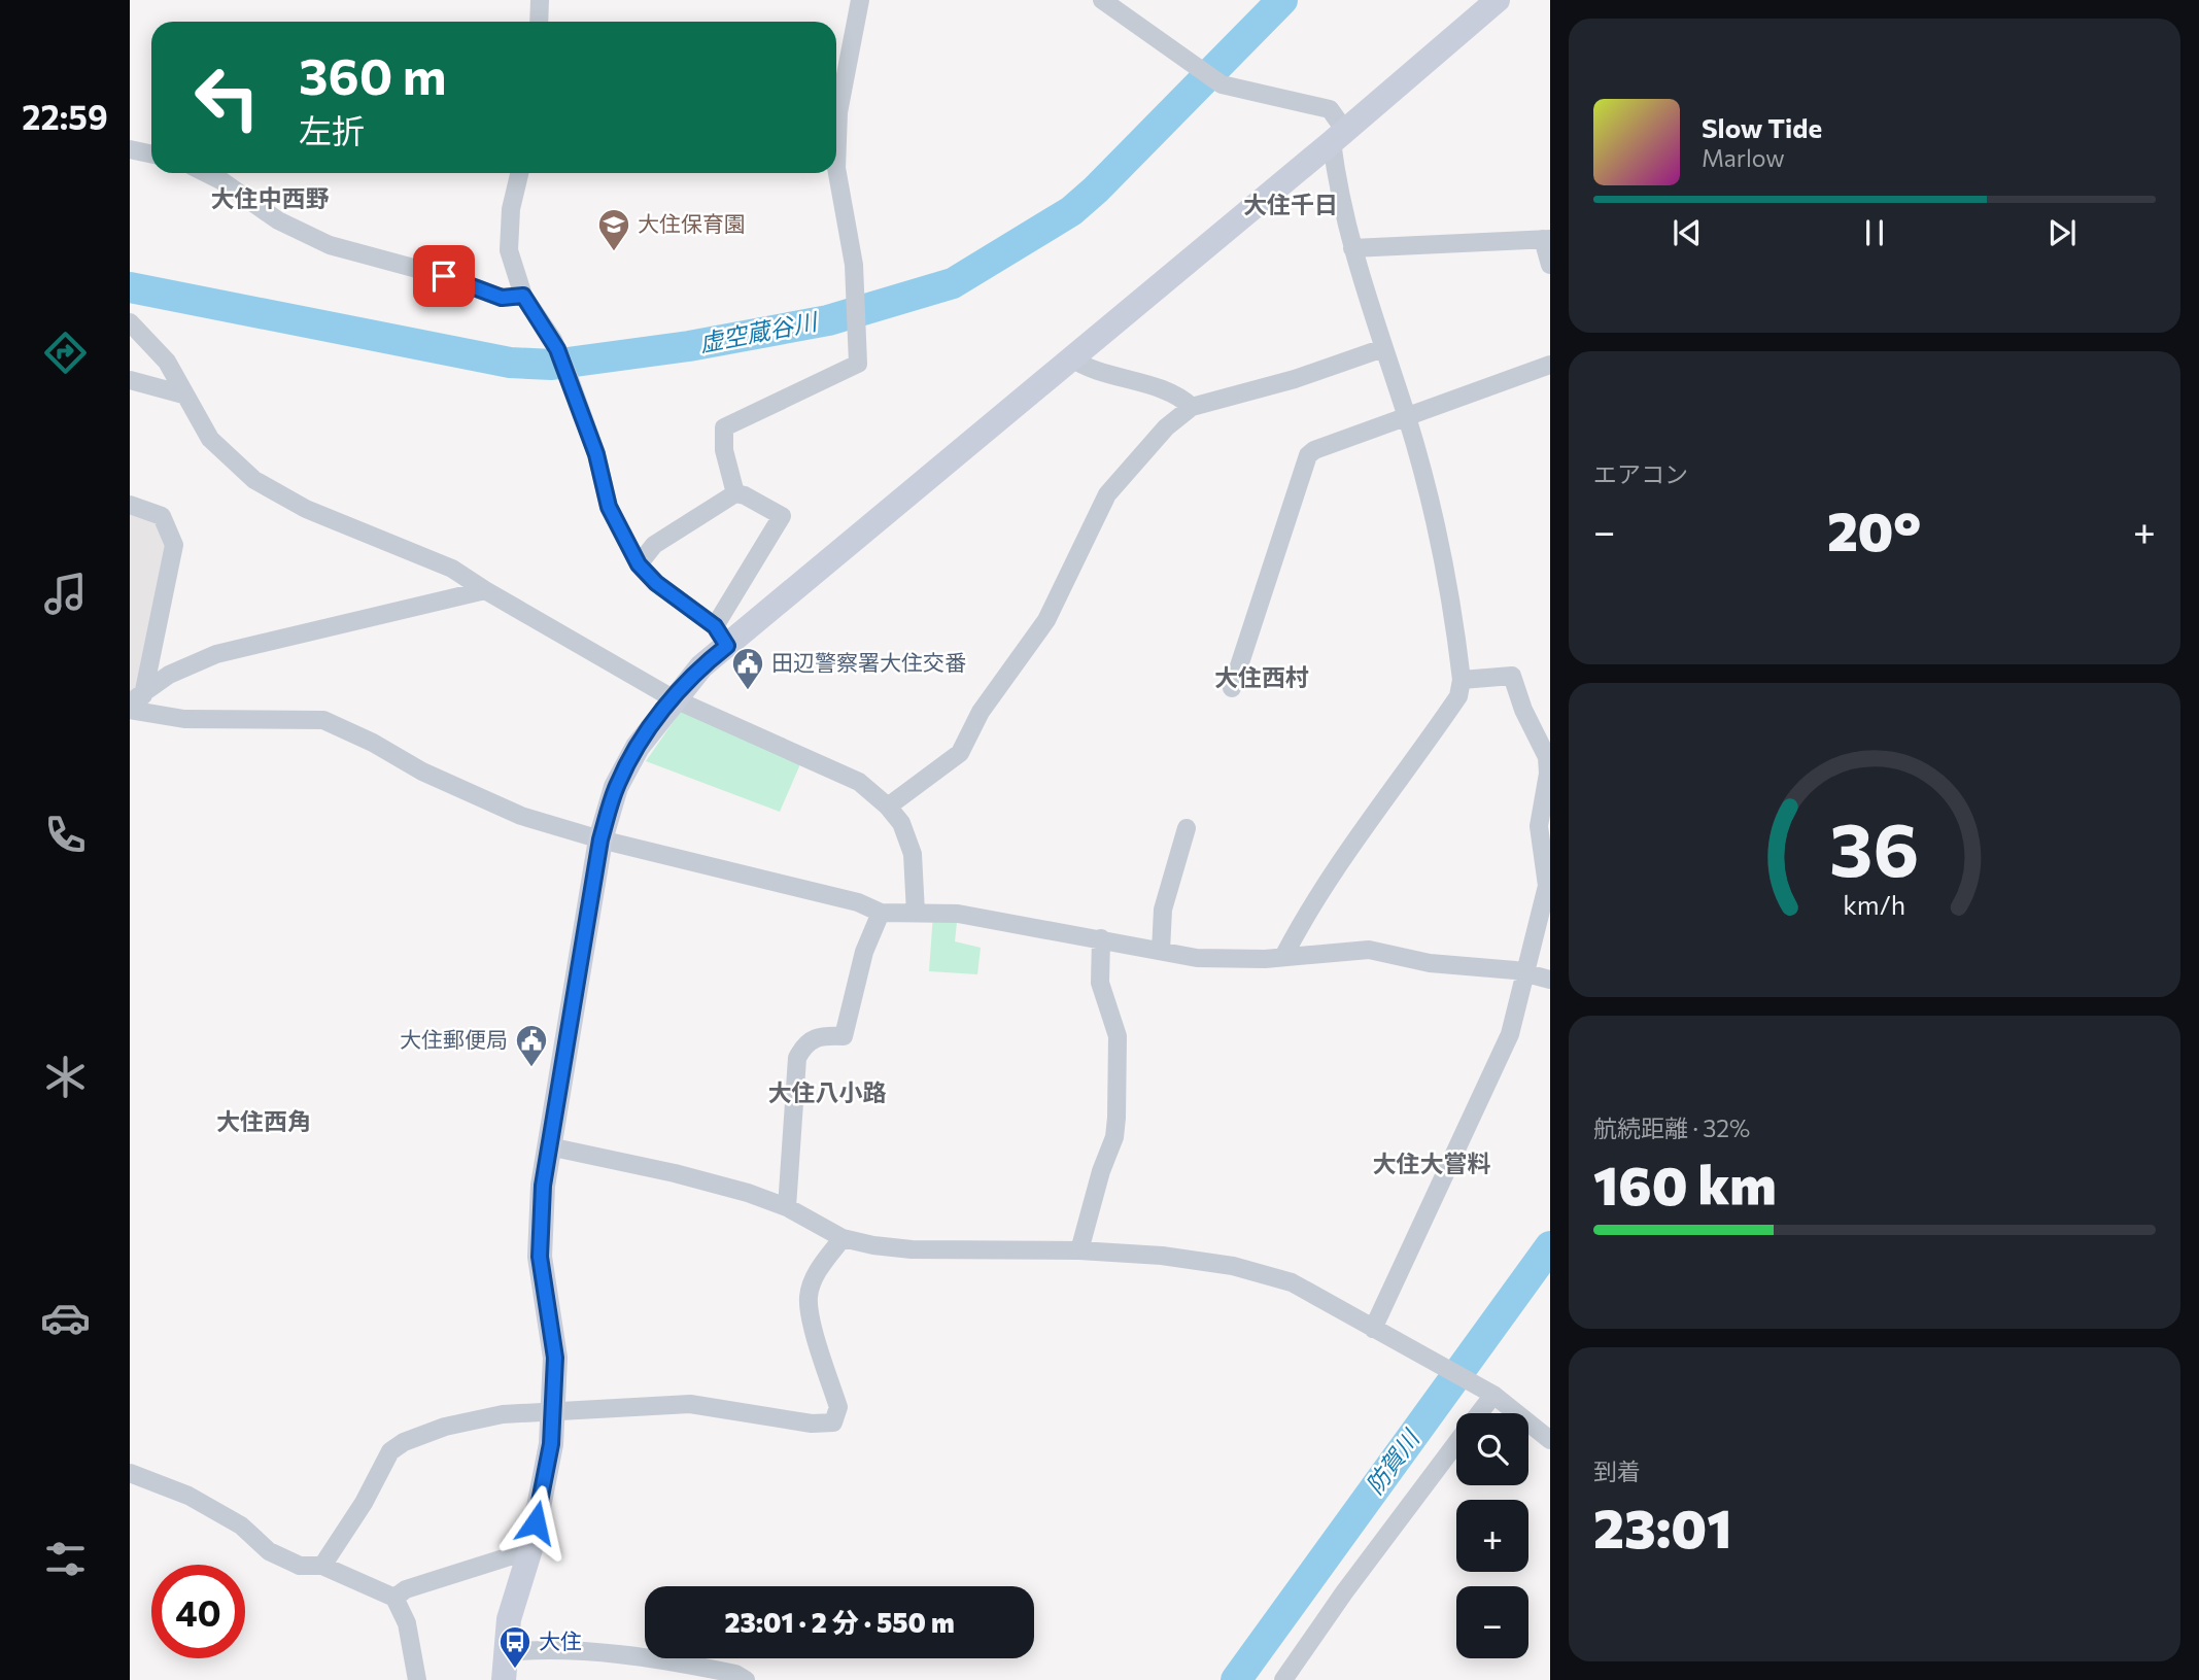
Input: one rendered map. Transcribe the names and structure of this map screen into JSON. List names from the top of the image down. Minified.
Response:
{"districts":["大住中西野","大住千日","大住西村","大住八小路","大住西角","大住大嘗料"],"water":["虚空蔵谷川","防賀川"],"places":{"school or university":["大住保育園"],"public building":["田辺警察署大住交番","大住郵便局"],"bus stop":["大住"]},"page":{"tabs":"22:59","turn":["360 m","左折"],"song":["Slow Tide","Marlow"],"tile":["エアコン",["航続距離 · 32%","160 km"],["到着","23:01"]],"heat":["−","20°","+"],"map_buttons":["+","−"],"limit":"40","trip":"23:01 · 2 分 · 550 m","gauge":["36","km/h"]}}
